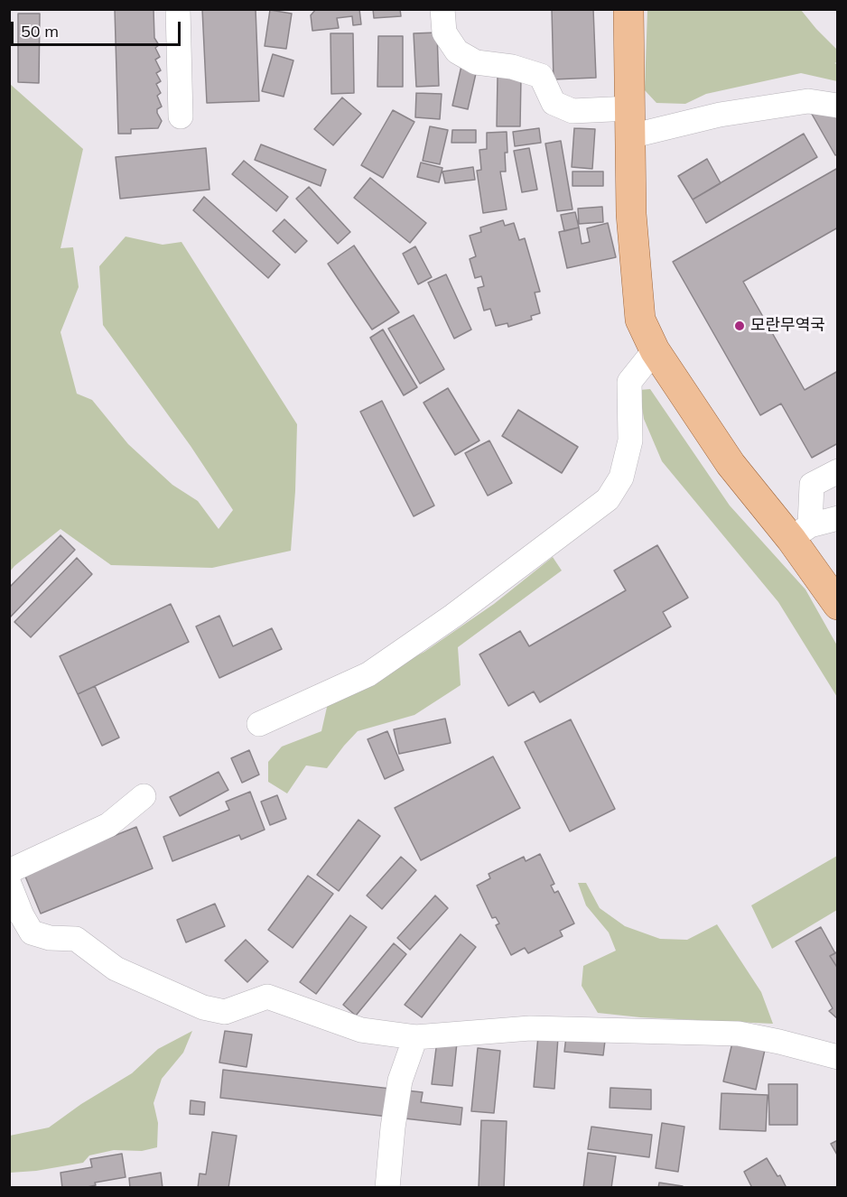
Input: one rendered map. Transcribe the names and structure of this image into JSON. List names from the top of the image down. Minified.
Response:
{"places":["모란무역국"],"scale_bar":"50 m"}
